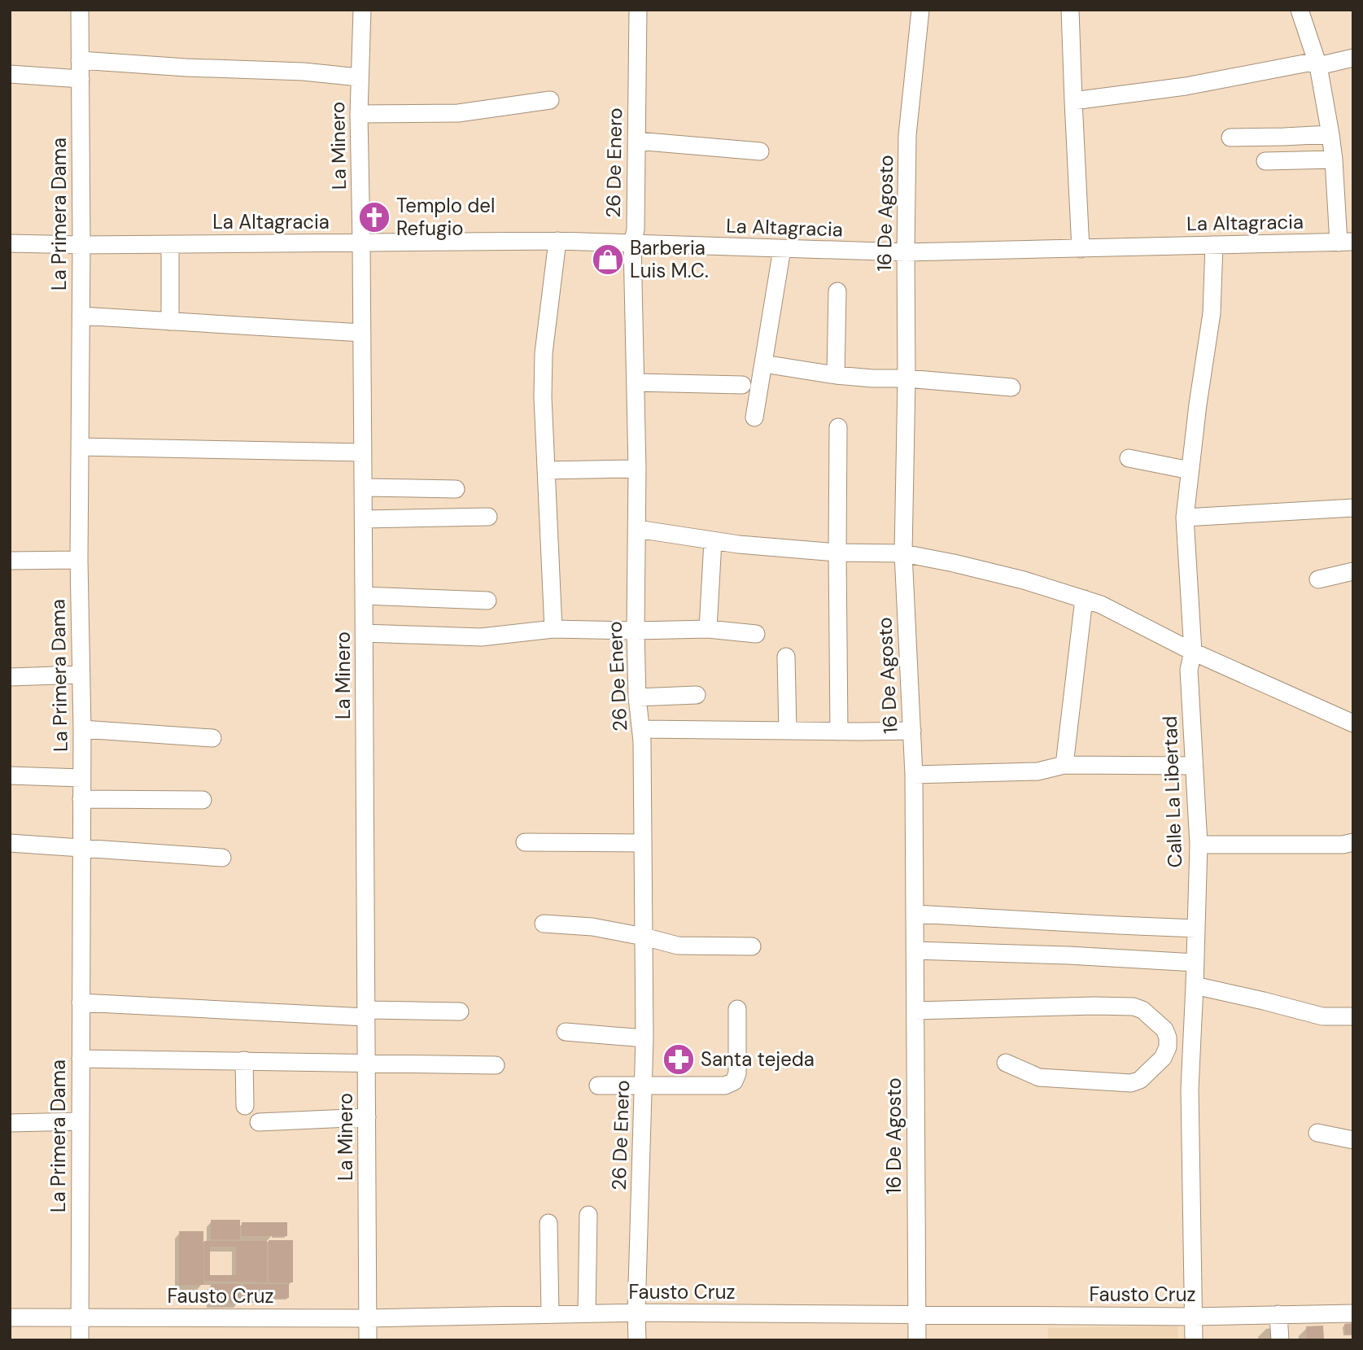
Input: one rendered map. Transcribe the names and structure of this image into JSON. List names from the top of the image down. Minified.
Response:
{"streets":{"street":["La Minero","26 De Enero","16 De Agosto","La Primera Dama","La Altagracia","Calle La Libertad","Fausto Cruz"]},"crossings":[["La Minero","La Altagracia"],["La Minero","Fausto Cruz"],["26 De Enero","La Altagracia"],["26 De Enero","Fausto Cruz"],["16 De Agosto","La Altagracia"],["16 De Agosto","Fausto Cruz"],["La Primera Dama","La Altagracia"],["La Primera Dama","Fausto Cruz"],["La Altagracia","Calle La Libertad"],["Calle La Libertad","Fausto Cruz"]],"places":{"church":["Templo del Refugio"],"shop":["Barberia Luis M.C."],"pharmacy":["Santa tejeda"]}}
